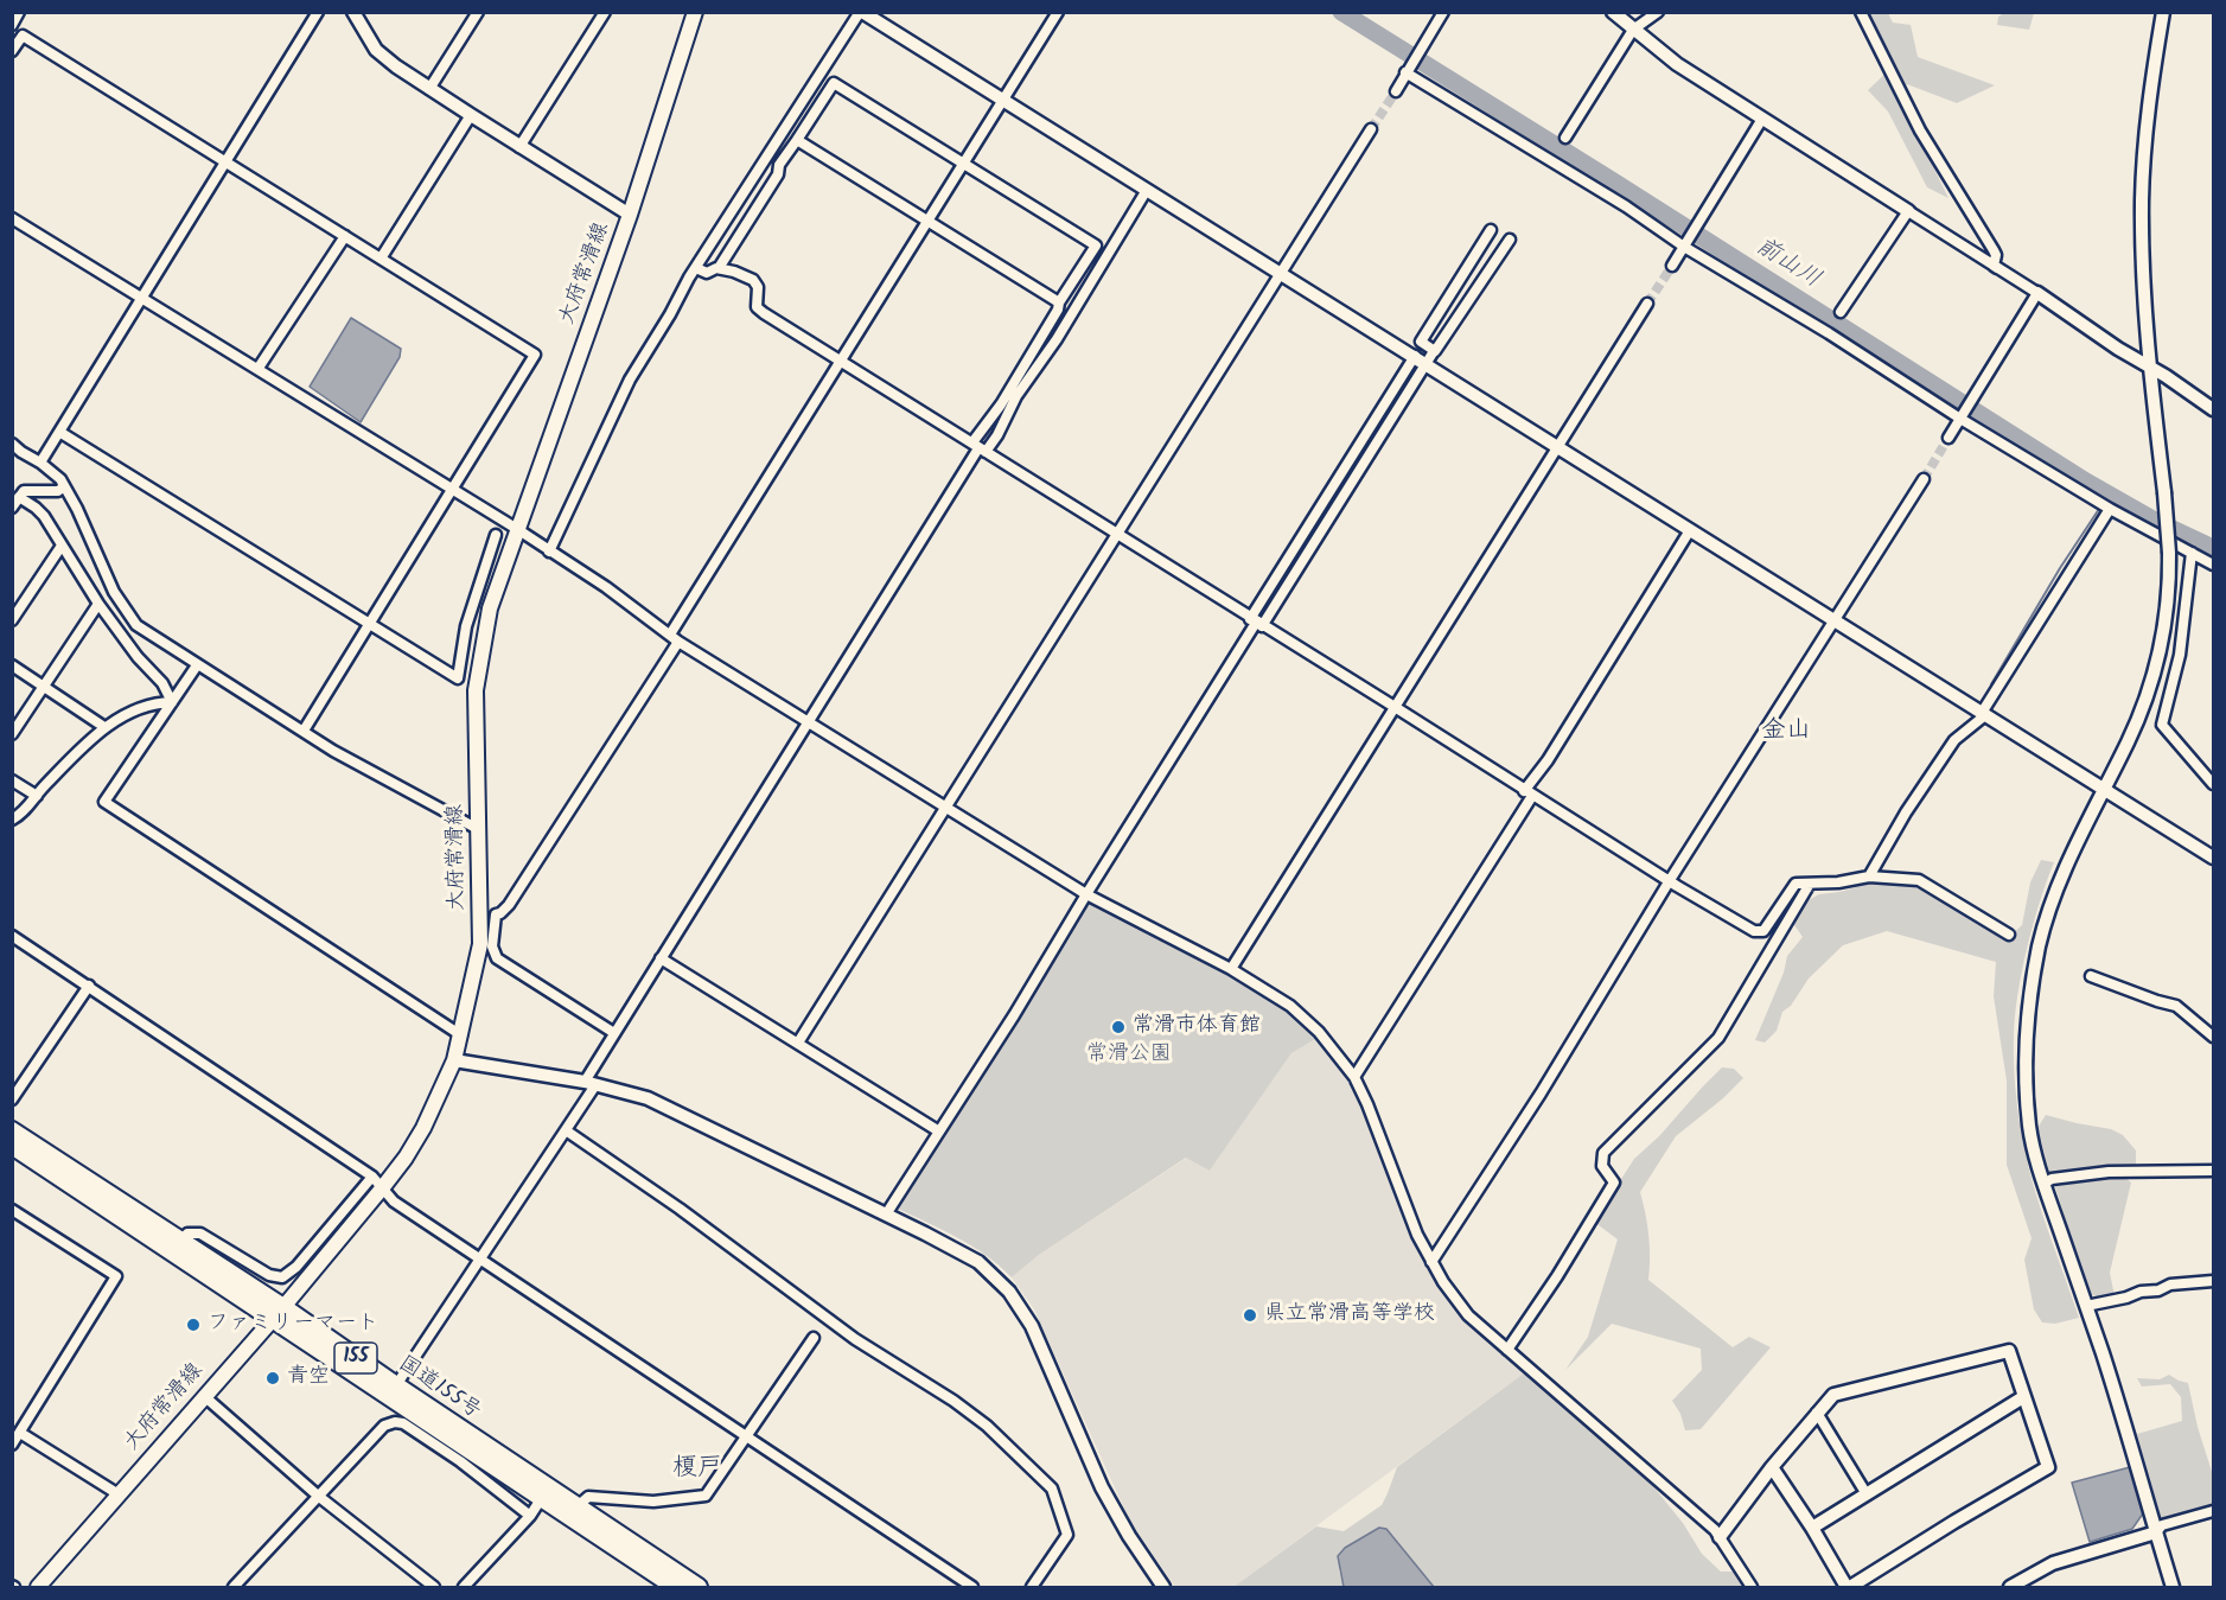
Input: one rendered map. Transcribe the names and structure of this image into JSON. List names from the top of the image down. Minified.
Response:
{"streets":{"highway":["155","国道155号"],"main road":["大府常滑線"]},"crossings":[["大府常滑線","国道155号"]],"districts":["金山","榎戸"],"water":["前山川"],"parks":["常滑公園"],"places":["常滑市体育館","県立常滑高等学校","ファミリーマート","青空"]}
